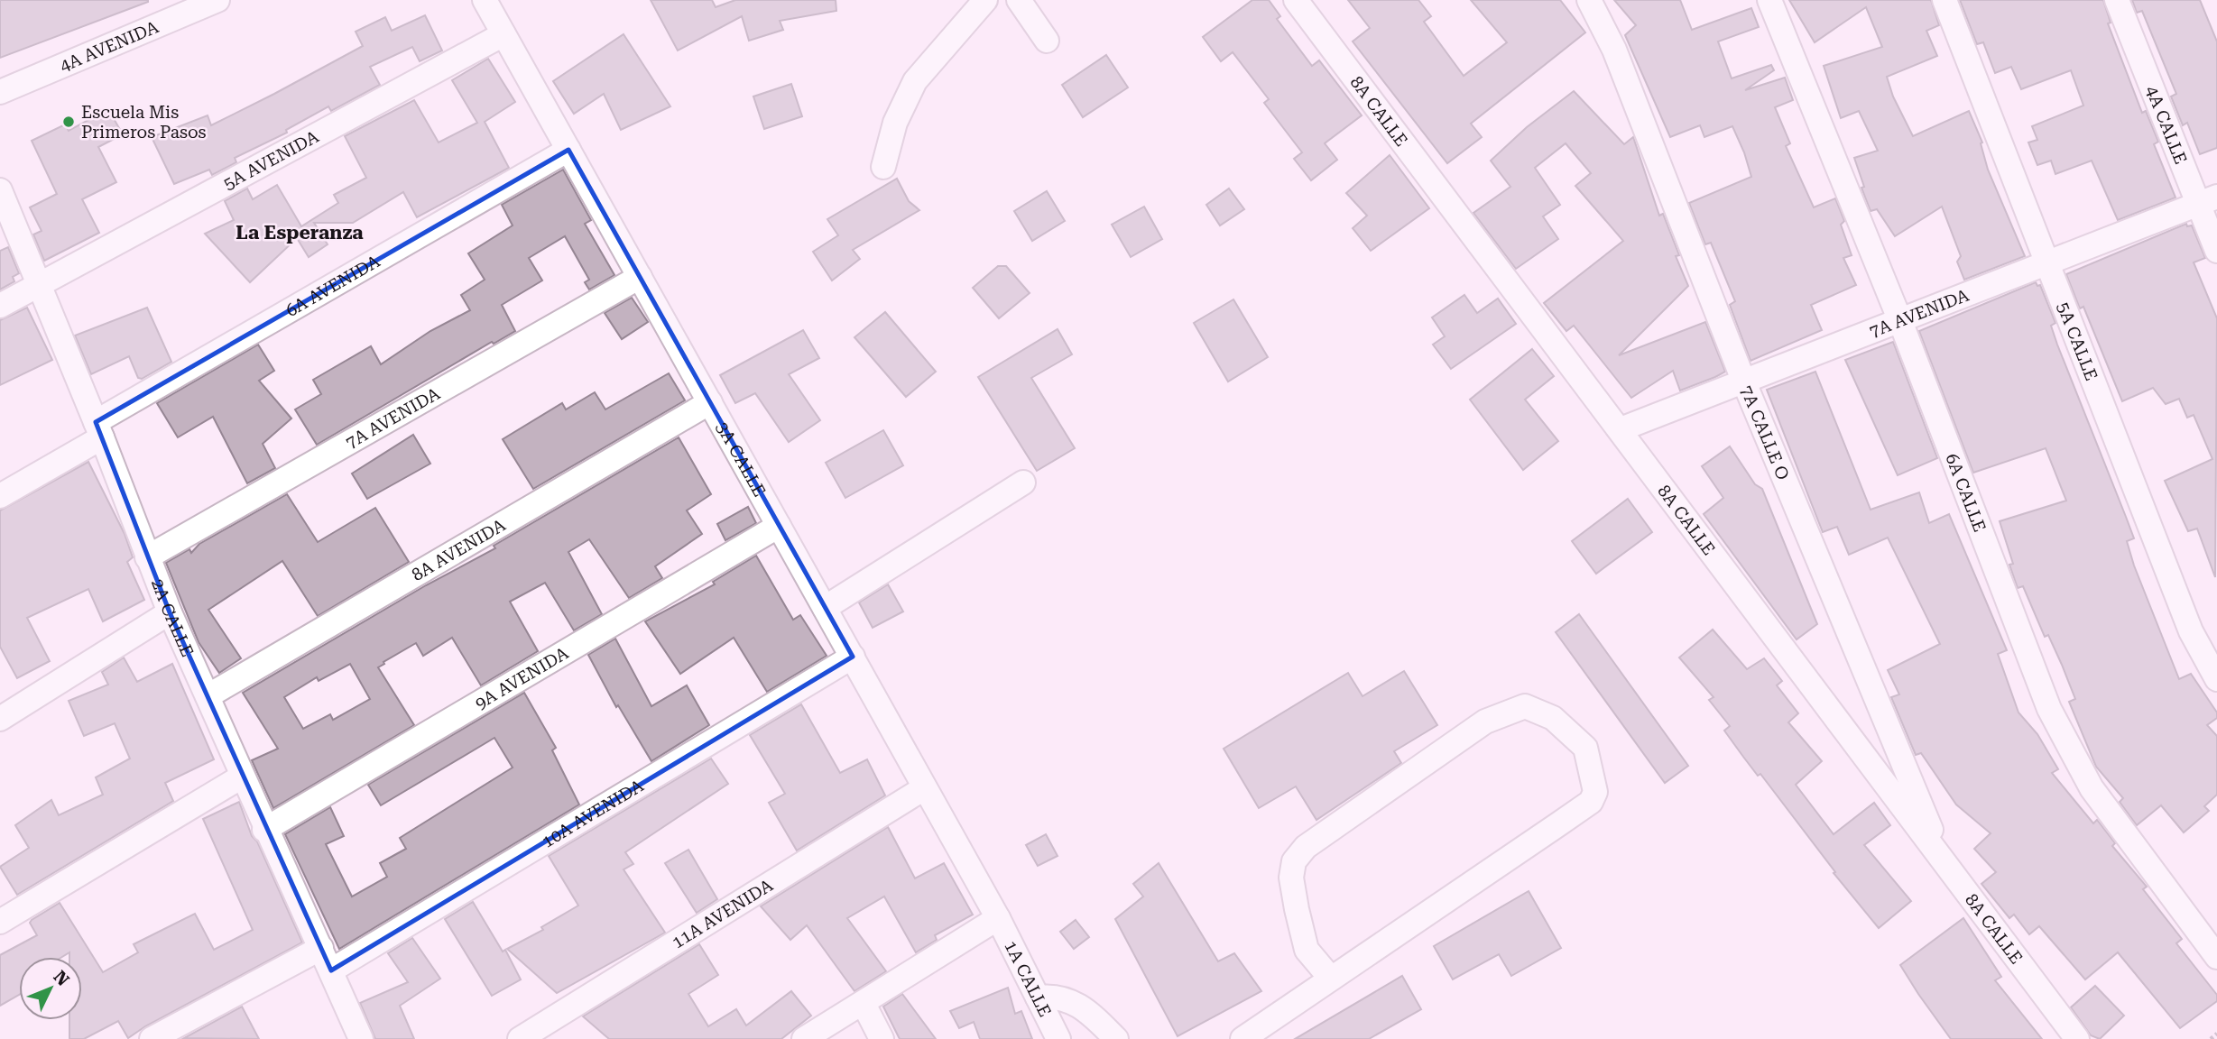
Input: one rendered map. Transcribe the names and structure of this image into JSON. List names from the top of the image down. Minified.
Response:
{"streets":{"street":["4A AVENIDA","8A CALLE","4A CALLE","5A AVENIDA","6A AVENIDA","7A AVENIDA","5A CALLE","7A CALLE O","3A CALLE","6A CALLE","8A AVENIDA","2A CALLE","9A AVENIDA","10A AVENIDA","11A AVENIDA","1A CALLE"]},"crossings":[["8A CALLE","7A AVENIDA"],["8A CALLE","7A CALLE O"],["4A CALLE","7A AVENIDA"],["5A AVENIDA","3A CALLE"],["5A AVENIDA","2A CALLE"],["6A AVENIDA","3A CALLE"],["6A AVENIDA","2A CALLE"],["7A AVENIDA","5A CALLE"],["7A AVENIDA","7A CALLE O"],["7A AVENIDA","3A CALLE"],["7A AVENIDA","6A CALLE"],["7A AVENIDA","2A CALLE"],["3A CALLE","8A AVENIDA"],["3A CALLE","9A AVENIDA"],["3A CALLE","10A AVENIDA"],["3A CALLE","11A AVENIDA"],["3A CALLE","1A CALLE"],["8A AVENIDA","2A CALLE"],["2A CALLE","9A AVENIDA"],["2A CALLE","10A AVENIDA"]],"districts":["La Esperanza"],"places":["Escuela Mis Primeros Pasos"],"north":"top right"}
